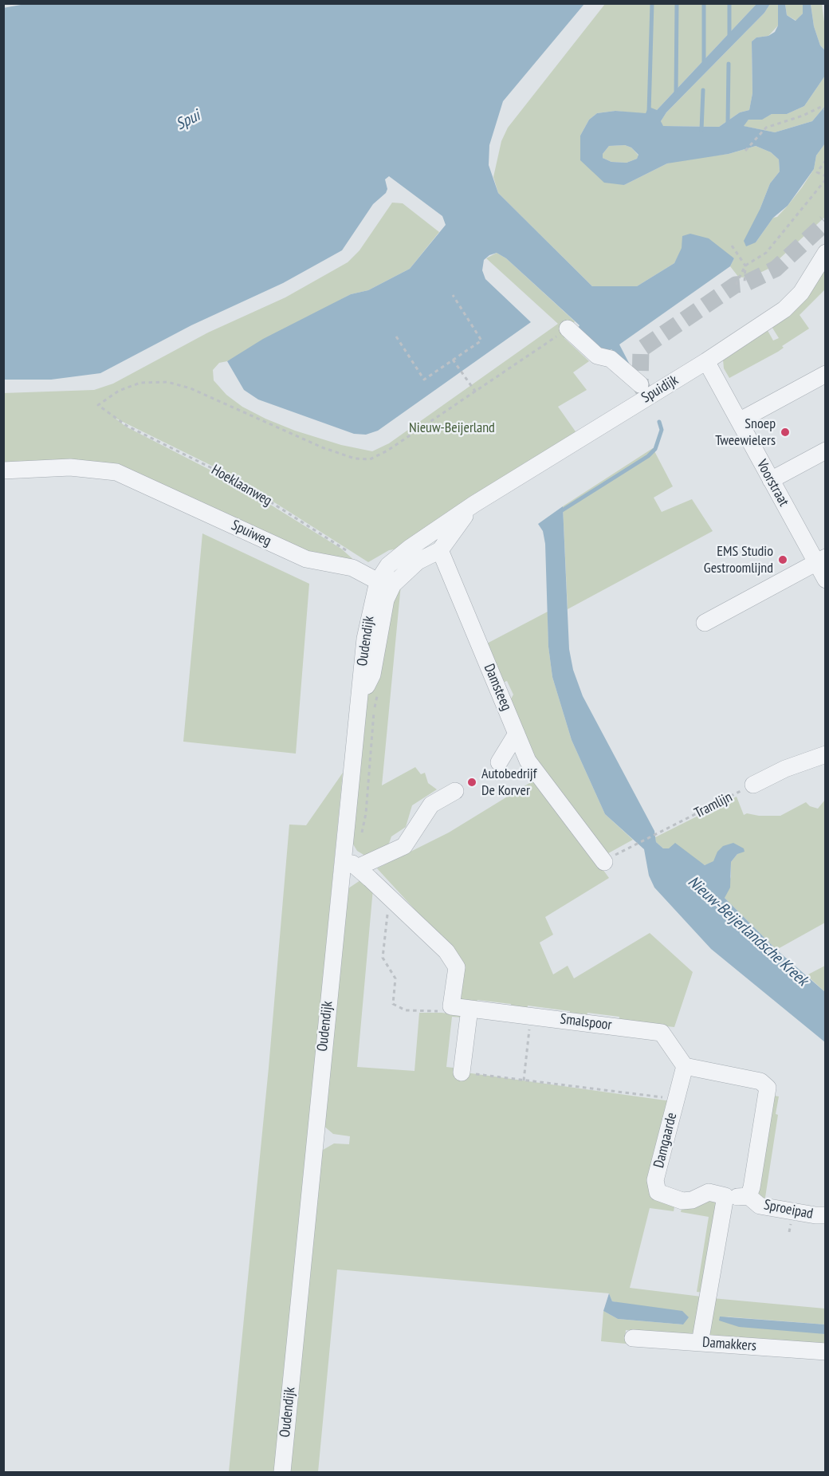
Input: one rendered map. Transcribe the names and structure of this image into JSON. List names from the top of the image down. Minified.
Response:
{"streets":{"street":["Spuidijk","Voorstraat","Spuiweg","Oudendijk","Damsteeg","Smalspoor","Damgaarde","Sproeipad","Damakkers"],"path":["Hoeklaanweg","Tramlijn"]},"crossings":[["Spuidijk","Voorstraat"],["Spuiweg","Oudendijk"],["Damsteeg","Tramlijn"],["Smalspoor","Damgaarde"],["Damgaarde","Sproeipad"]],"water":["Spui","Nieuw-Beijerlandsche Kreek"],"parks":["Nieuw-Beijerland"],"places":["Snoep Tweewielers","EMS Studio Gestroomlijnd","Autobedrijf De Korver"]}
